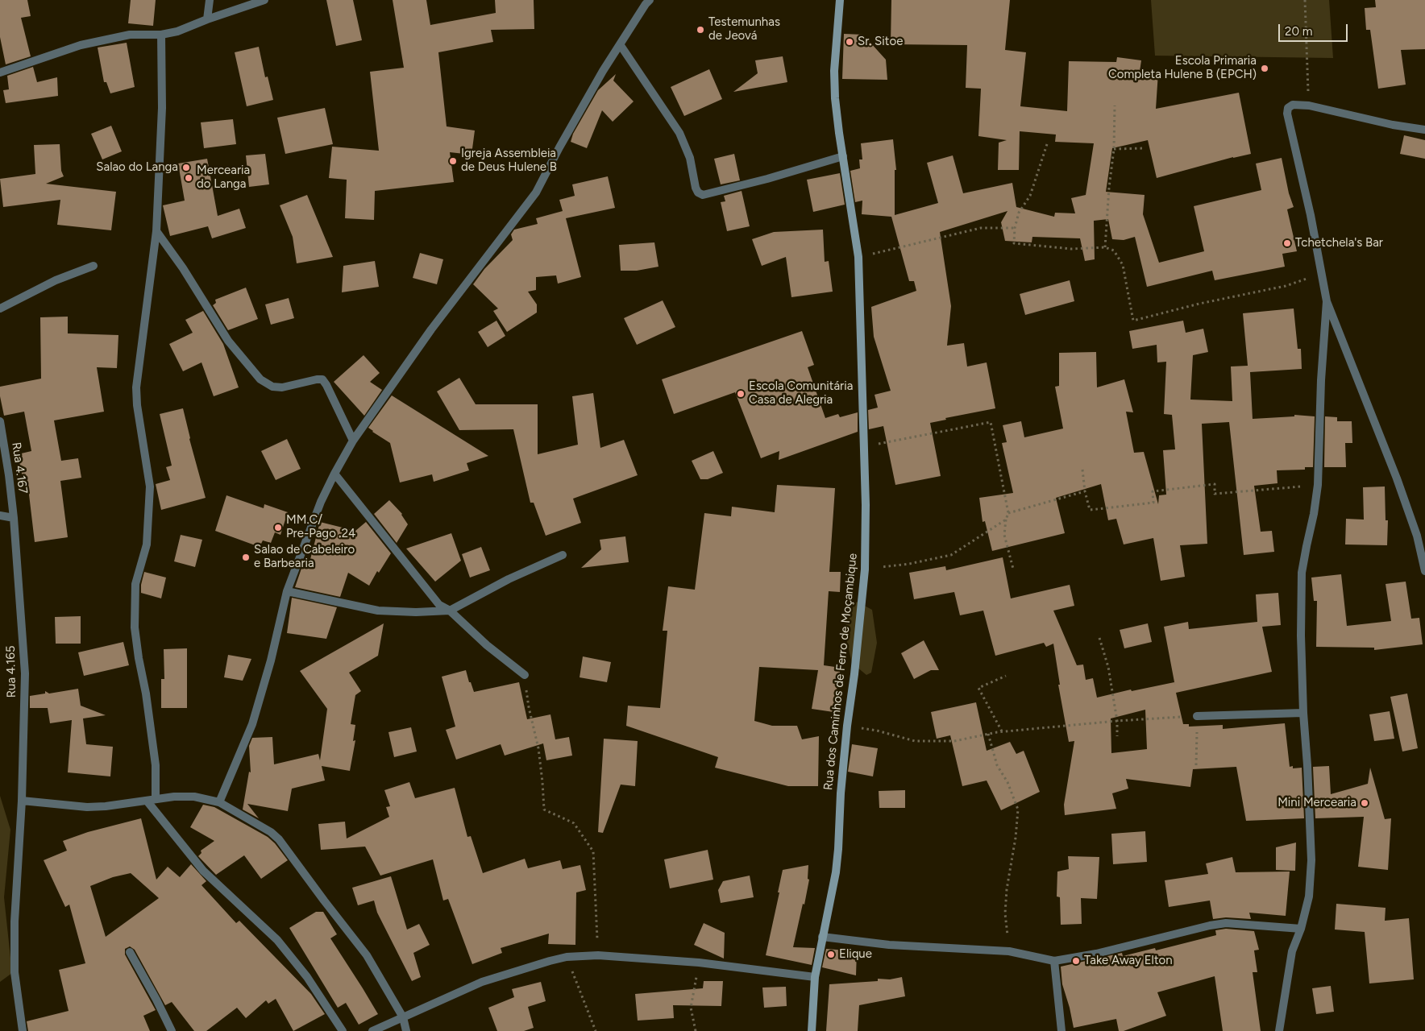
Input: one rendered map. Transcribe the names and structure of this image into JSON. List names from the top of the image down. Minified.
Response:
{"streets":{"street":["Rua 4.167","Rua 4.165","Rua dos Caminhos de Ferro de Moçambique"]},"crossings":[["Rua 4.167","Rua 4.165"]],"places":["Testemunhas de Jeová","Sr. Sitoe","Escola Primaria Completa Hulene B (EPCH)","Igreja Assembleia de Deus Hulene B","Salao do Langa","Mercearia do Langa","Tchetchela's Bar","Escola Comunitária Casa de Alegria","MM.C/ Pre-Pago .24","Salao de Cabeleiro e Barbearia","Mini Mercearia","Elique","Take Away Elton"],"scale_bar":"20 m"}
